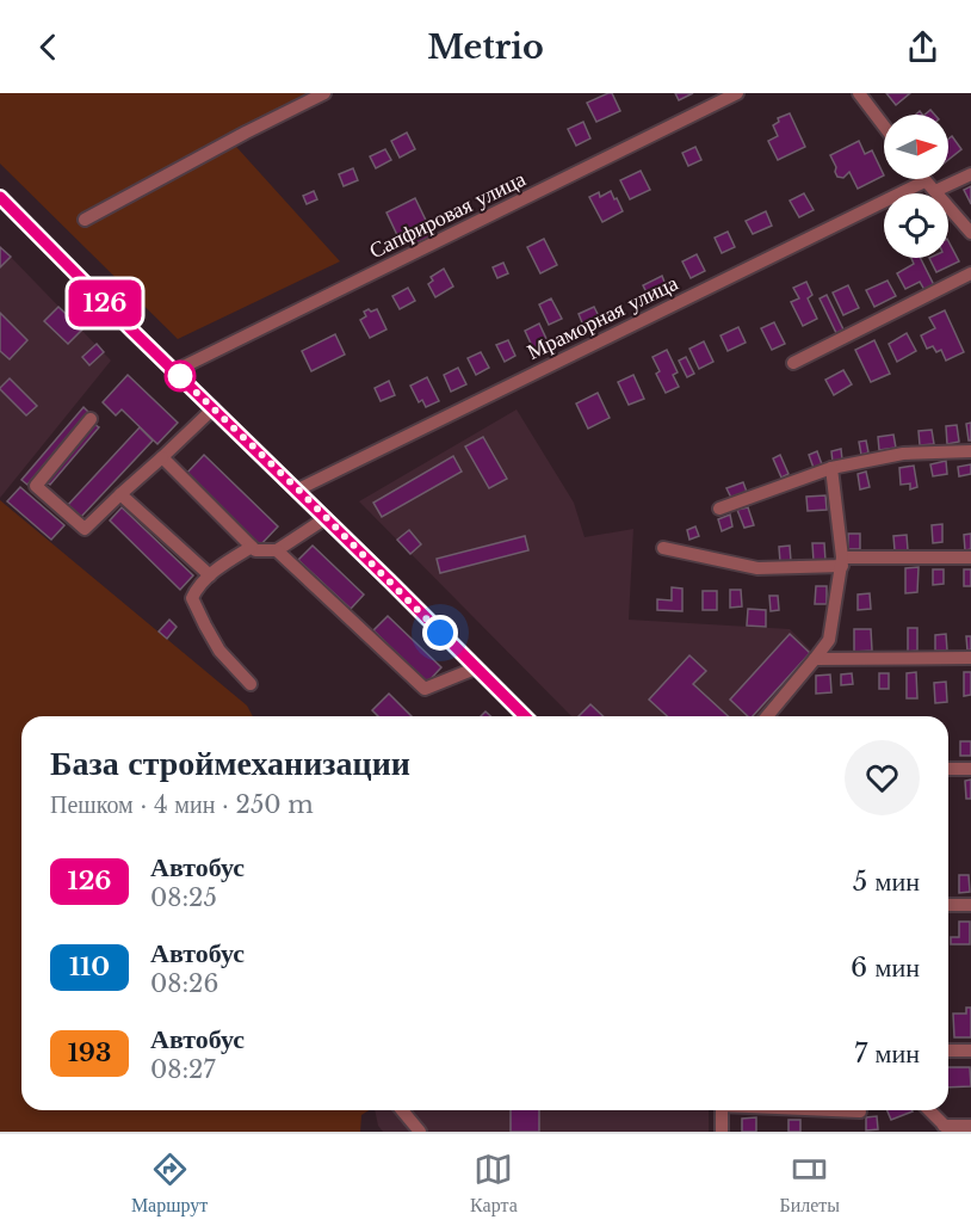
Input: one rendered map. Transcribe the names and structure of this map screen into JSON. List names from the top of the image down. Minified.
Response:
{"streets":{"street":["Сапфировая улица","Мраморная улица"]},"lines":["bus line 126"],"north":"right","page":{"header":"Metrio","on_map":"126","heading":["База строймеханизации","Пешком · 4 мин · 250 m"],"list":[{"mark":"126","name":"Автобус","note":"08:25","value":"5 мин"},{"mark":"110","name":"Автобус","note":"08:26","value":"6 мин"},{"mark":"193","name":"Автобус","note":"08:27","value":"7 мин"}],"tabs":["Маршрут","Карта","Билеты"]}}
